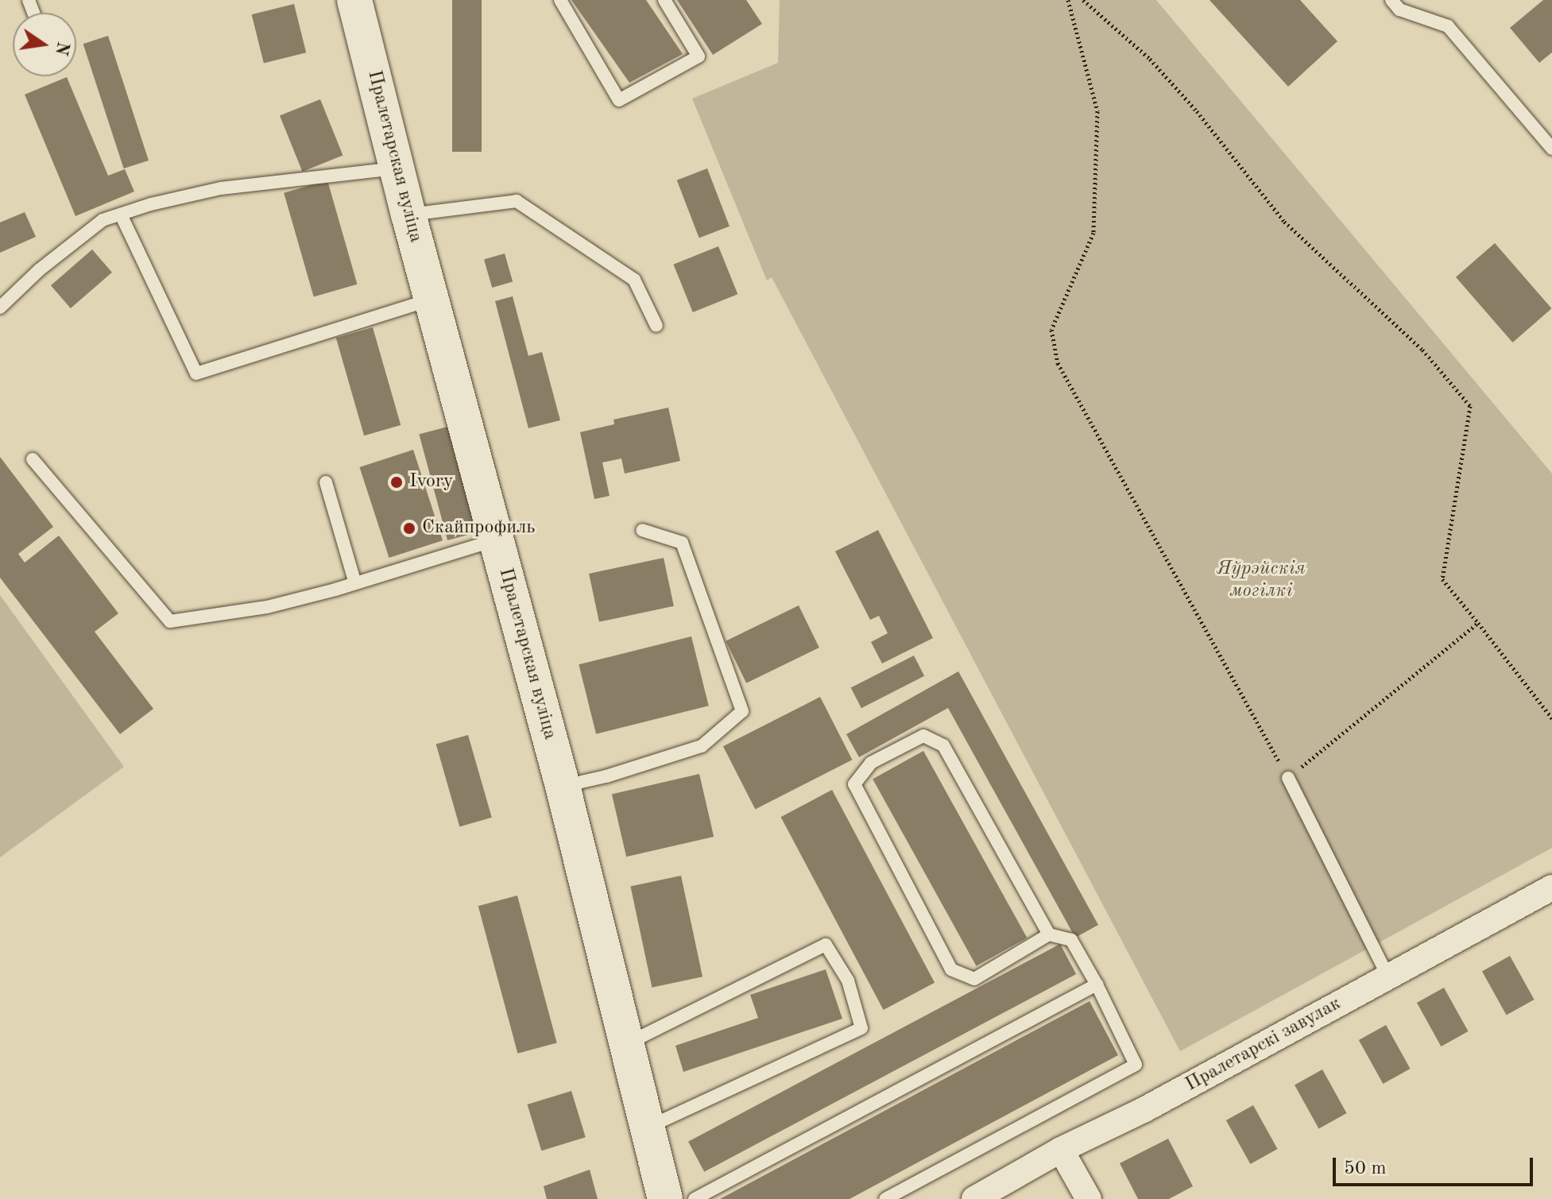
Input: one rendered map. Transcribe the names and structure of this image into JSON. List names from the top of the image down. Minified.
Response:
{"streets":{"street":["Пралетарская вуліца","Пралетарскі завулак"]},"parks":["Яўрэйскія могілкі"],"places":["Ivory","Скайпрофиль"],"scale_bar":"50 m","north":"right"}
